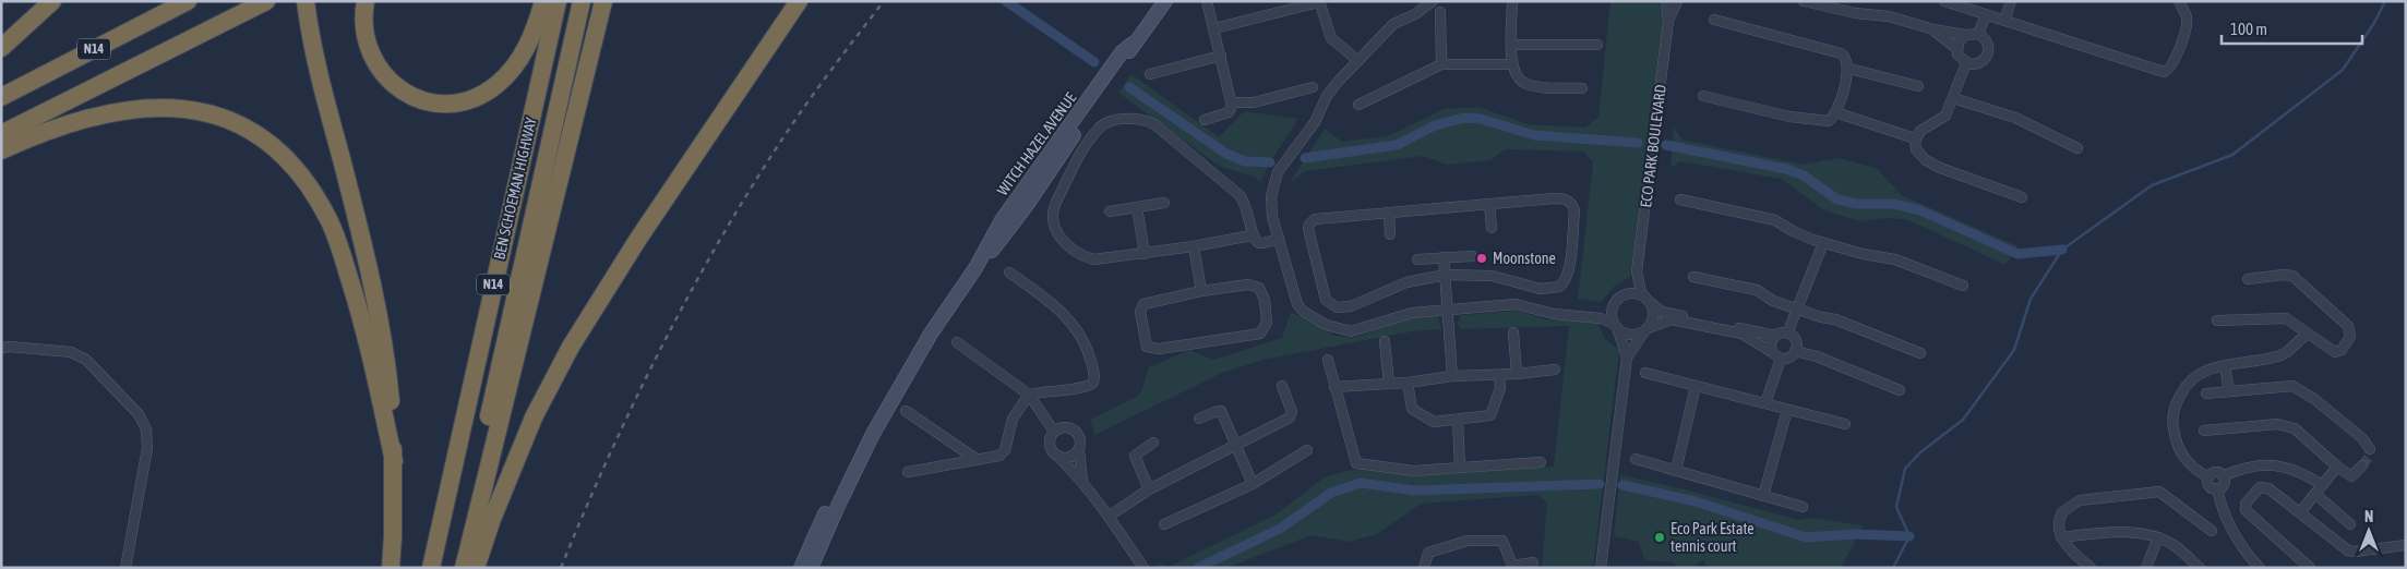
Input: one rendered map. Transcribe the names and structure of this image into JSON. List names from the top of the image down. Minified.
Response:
{"streets":{"highway":["N14","BEN SCHOEMAN HIGHWAY"],"street":["WITCH HAZEL AVENUE","ECO PARK BOULEVARD"]},"places":["Moonstone","Eco Park Estate tennis court"],"scale_bar":"100 m","north":"top"}
